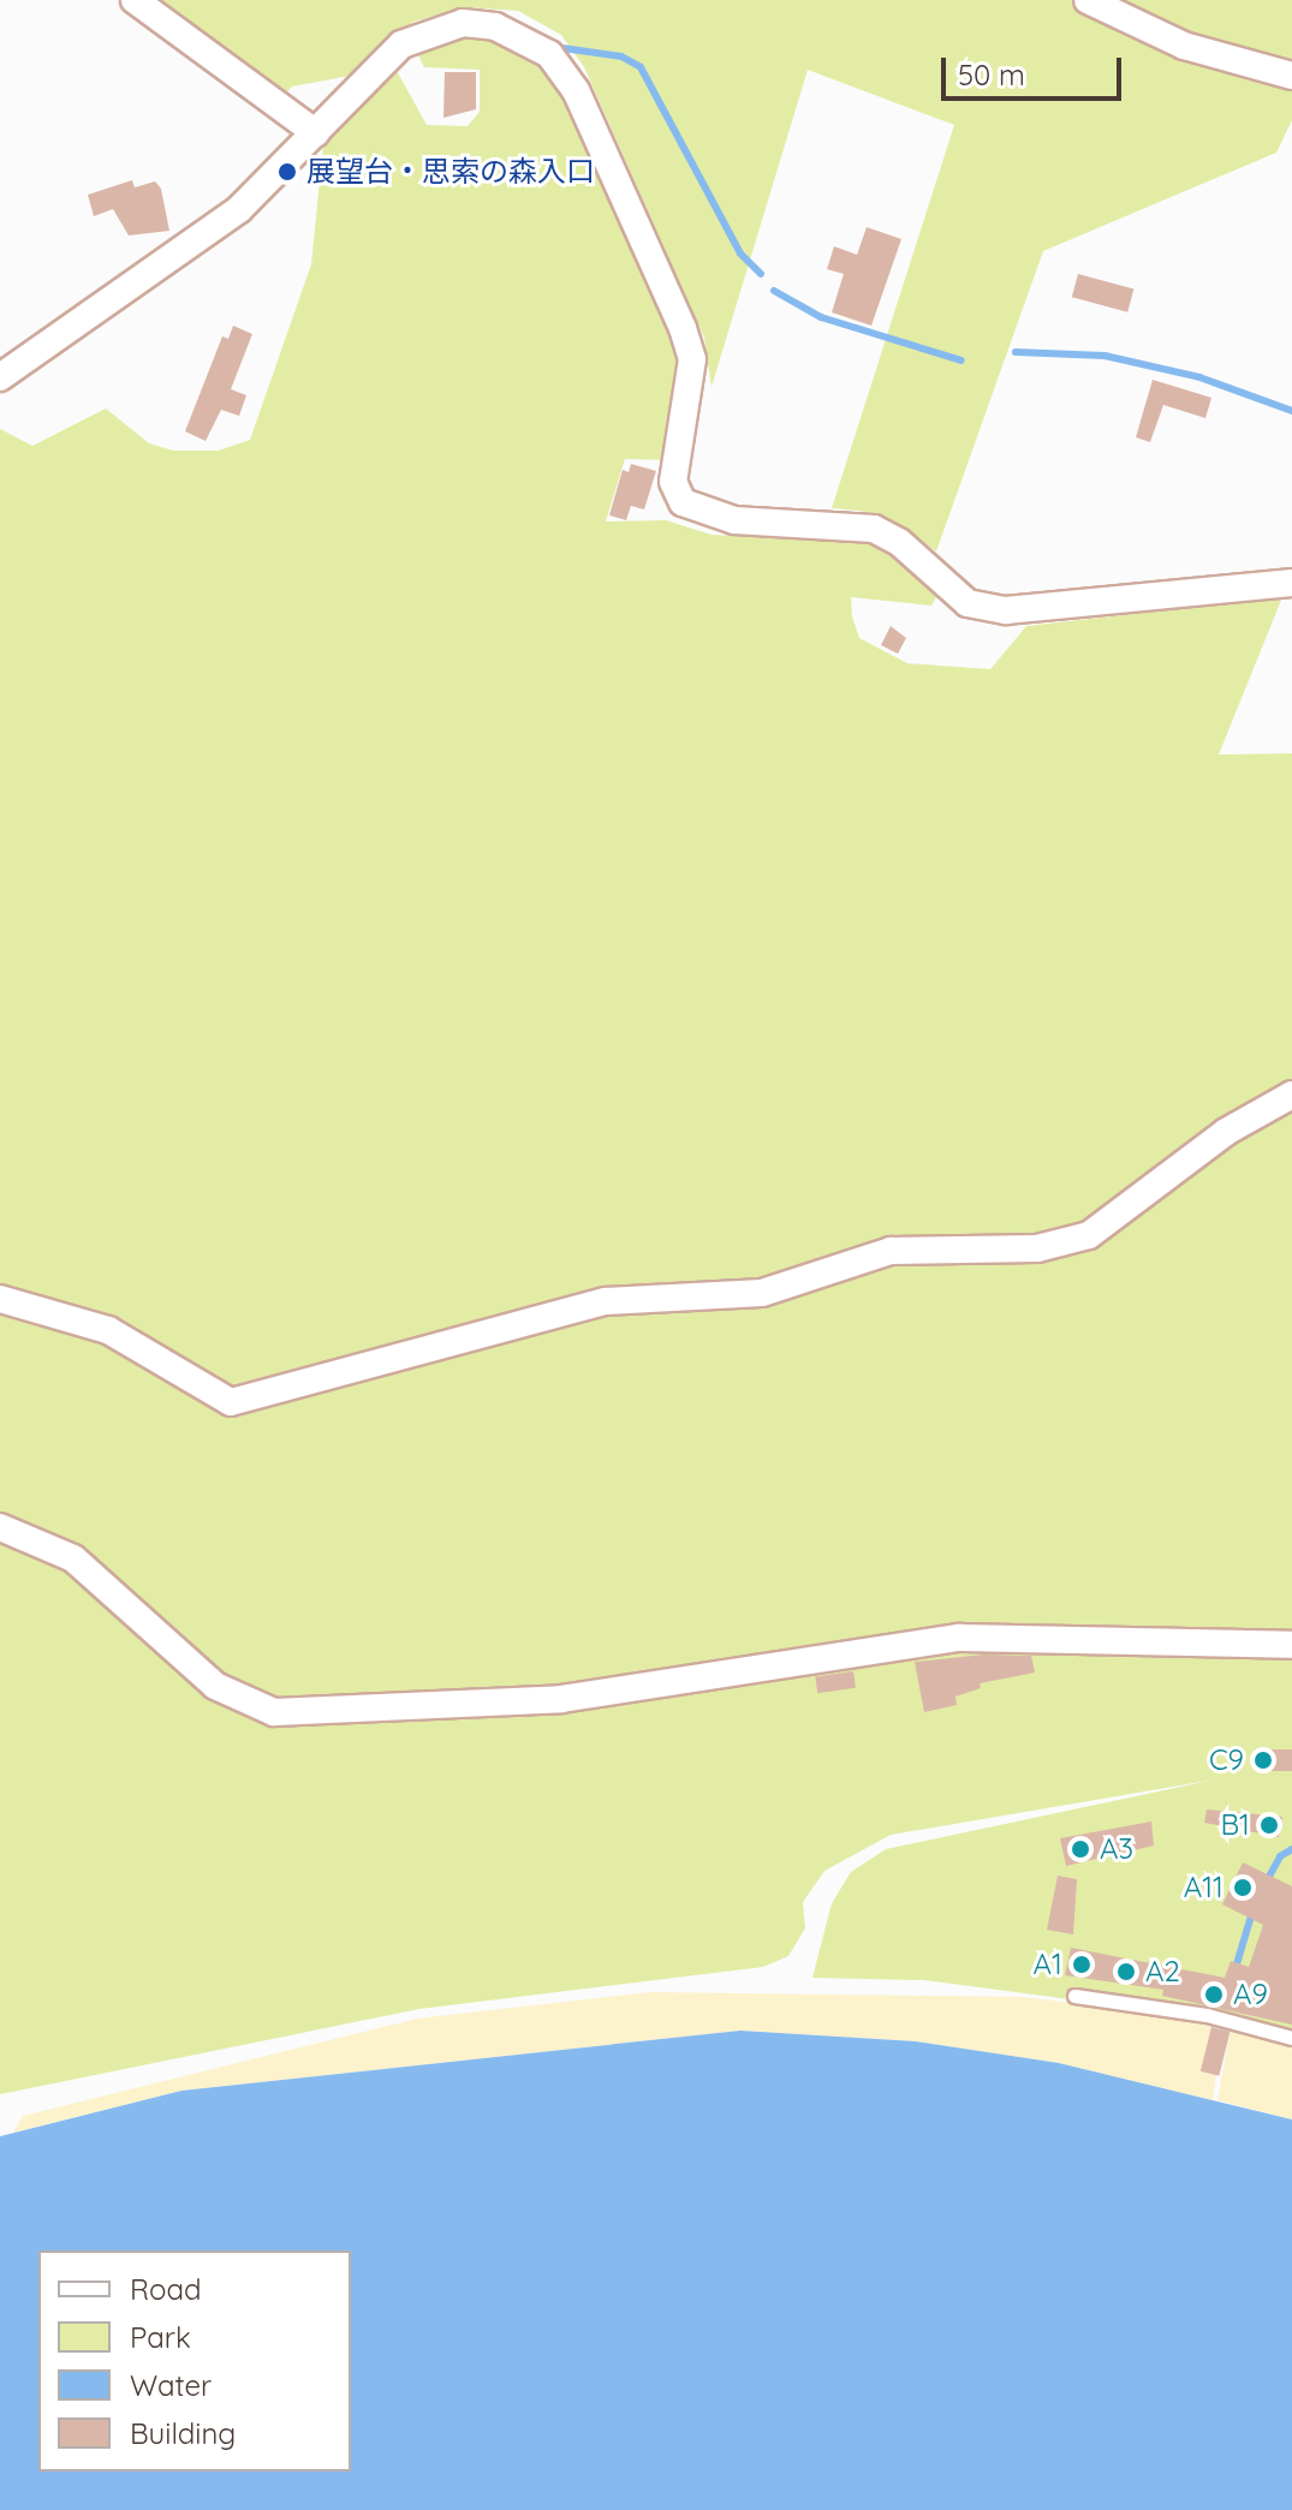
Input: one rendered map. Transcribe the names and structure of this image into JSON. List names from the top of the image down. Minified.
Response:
{"places":["展望台・思索の森入口","C9","B1","A3","A11","A1","A2","A9"],"legend":["Road","Park","Water","Building"],"scale_bar":"50 m"}
